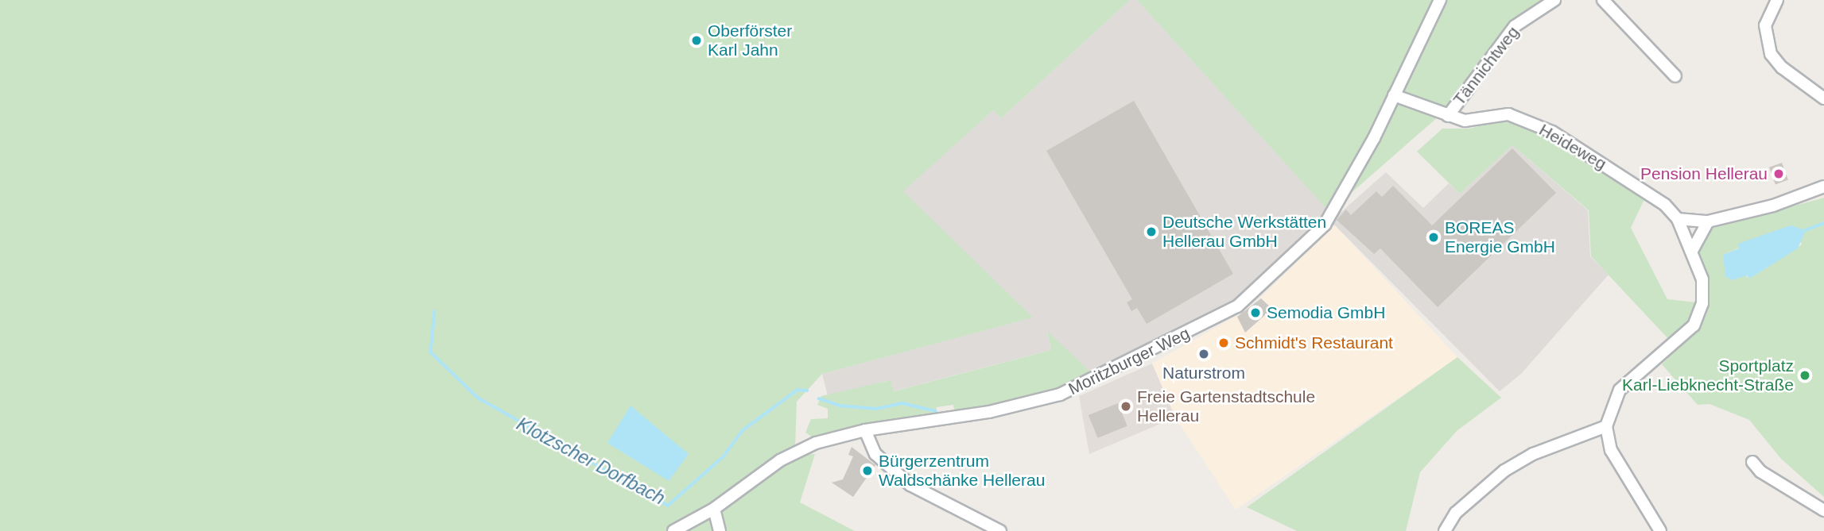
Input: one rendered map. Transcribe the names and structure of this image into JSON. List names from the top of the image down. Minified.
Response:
{"streets":{"street":["Tännichtweg","Heideweg","Moritzburger Weg"]},"crossings":[["Tännichtweg","Heideweg"],["Heideweg","Moritzburger Weg"]],"water":["Klotzscher Dorfbach"],"places":["Oberförster Karl Jahn","Pension Hellerau","Deutsche Werkstätten Hellerau GmbH","BOREAS Energie GmbH","Semodia GmbH","Schmidt's Restaurant","Naturstrom","Sportplatz Karl-Liebknecht-Straße","Freie Gartenstadtschule Hellerau","Bürgerzentrum Waldschänke Hellerau"]}
